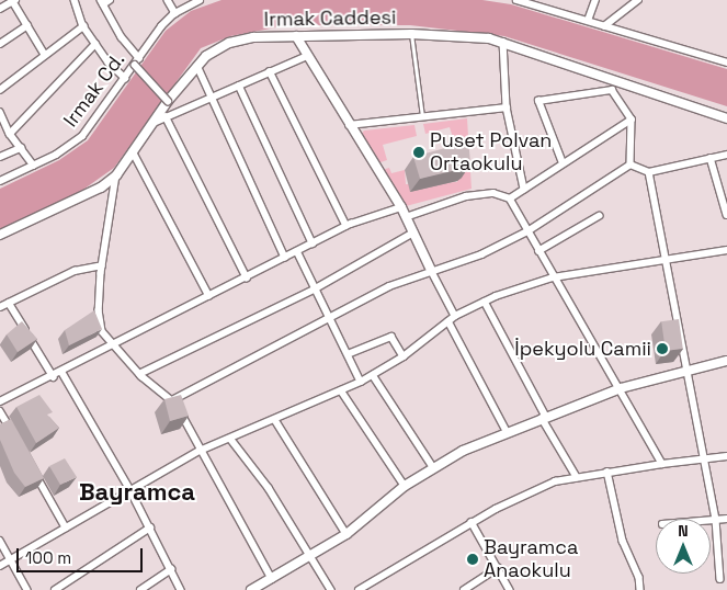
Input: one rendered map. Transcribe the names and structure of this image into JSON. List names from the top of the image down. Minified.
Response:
{"streets":{"street":["Irmak Caddesi","Irmak Cd."]},"districts":["Bayramca"],"places":["Puset Polvan Ortaokulu","İpekyolu Camii","Bayramca Anaokulu"],"scale_bar":"100 m","north":"top"}
